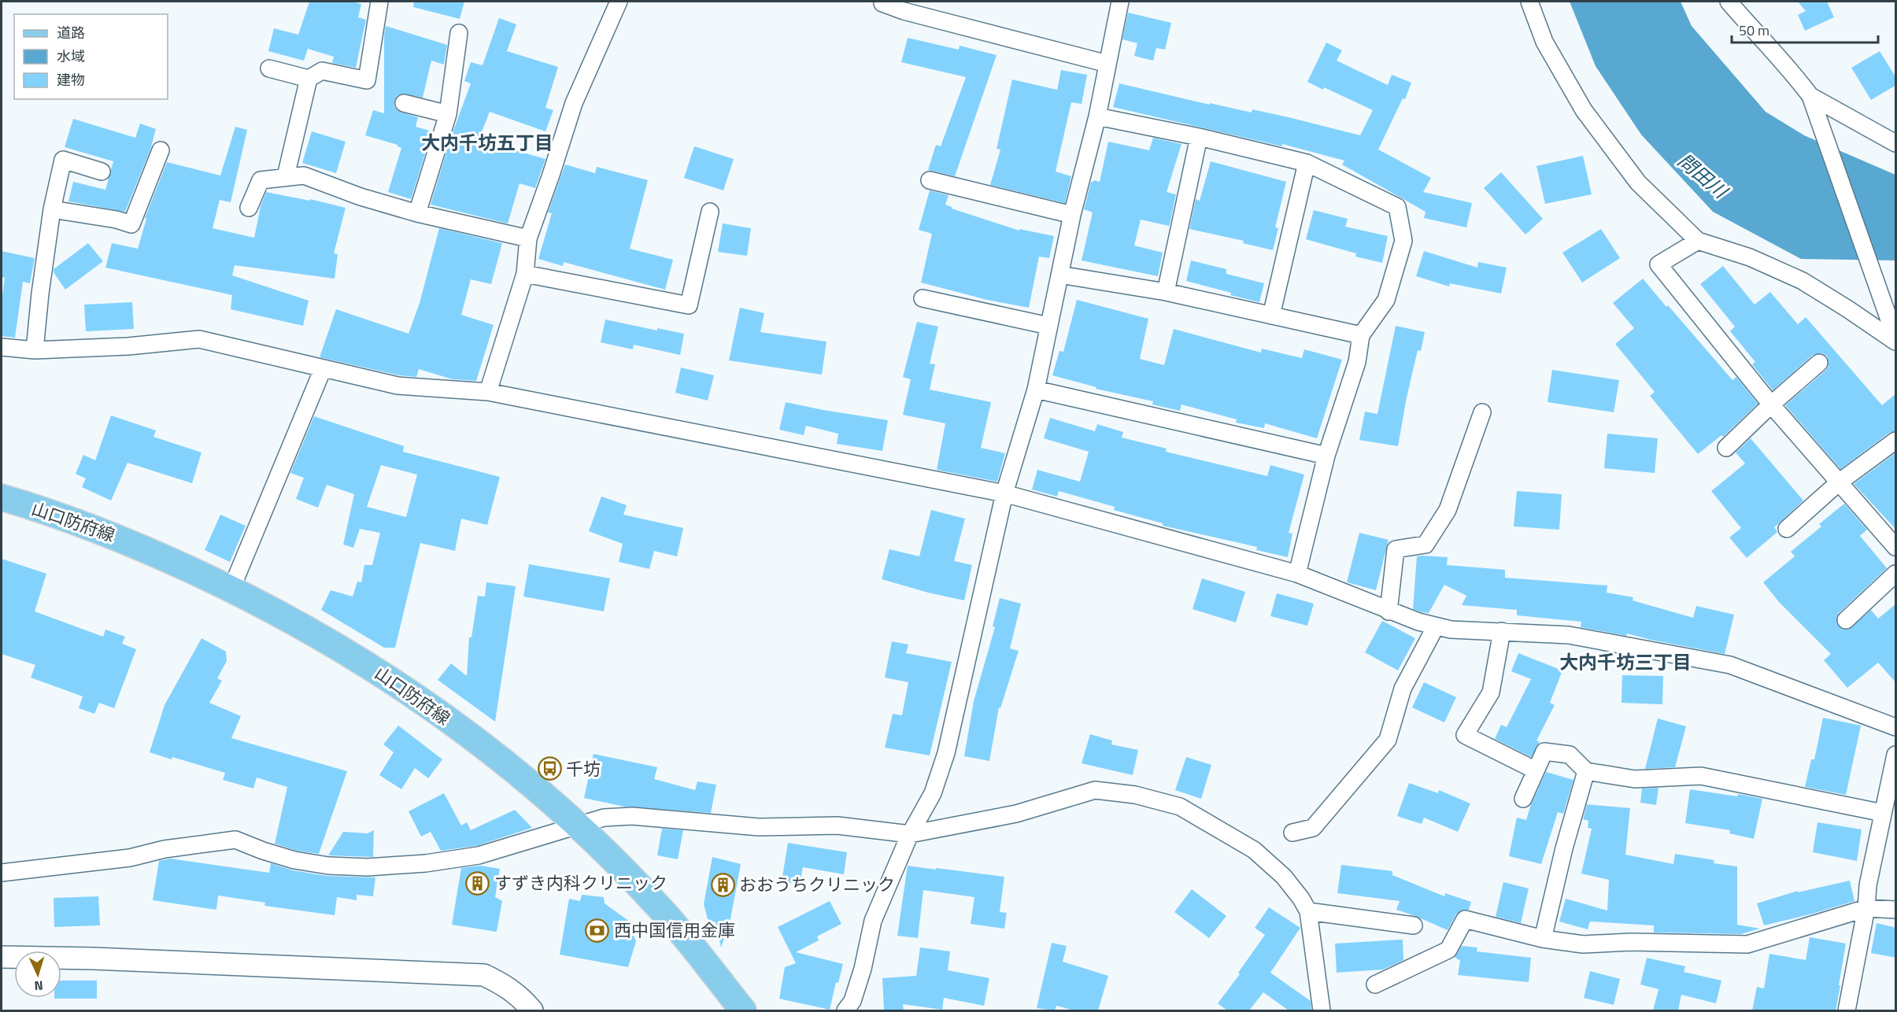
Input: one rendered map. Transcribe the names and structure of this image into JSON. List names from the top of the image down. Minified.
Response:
{"streets":{"main road":["山口防府線"]},"districts":["大内千坊五丁目","大内千坊三丁目"],"water":["問田川"],"places":{"bus stop":["千坊"],"building":["すずき内科クリニック","おおうちクリニック"],"bank":["西中国信用金庫"]},"legend":["道路","水域","建物"],"scale_bar":"50 m","north":"bottom"}
